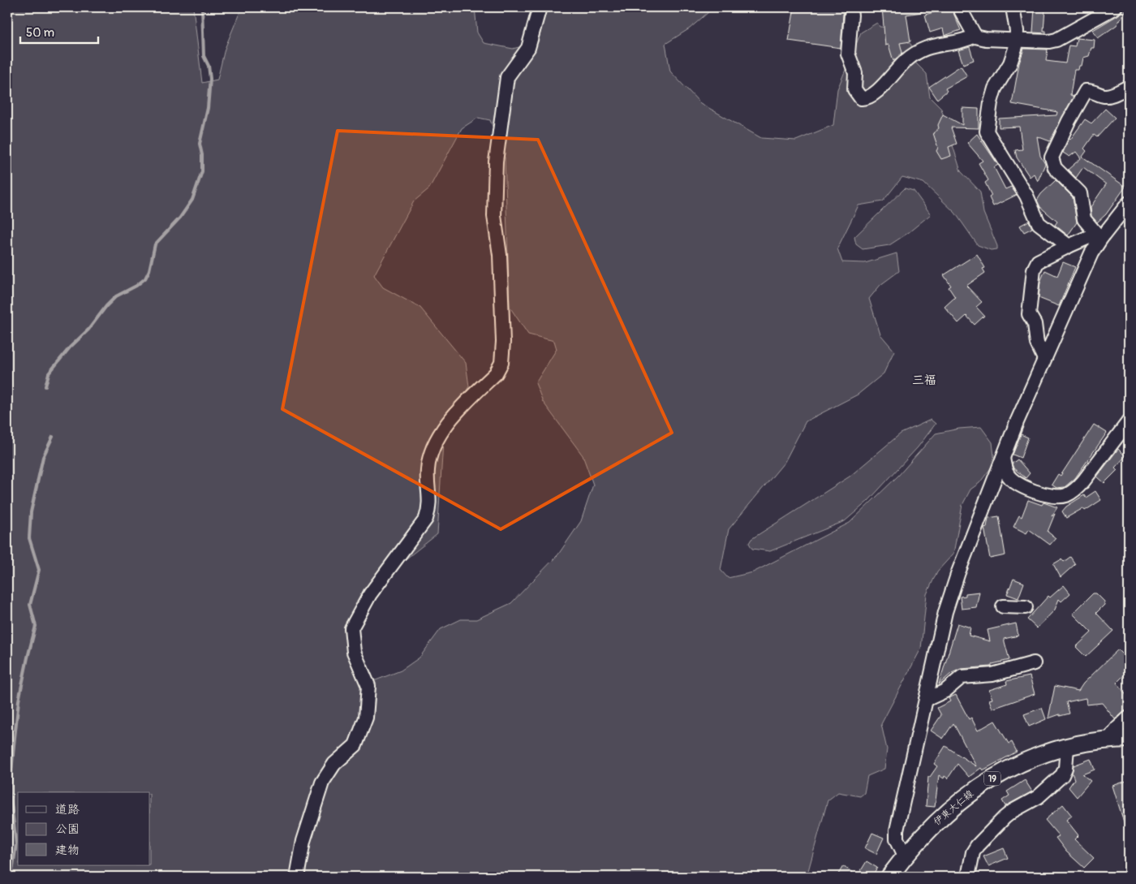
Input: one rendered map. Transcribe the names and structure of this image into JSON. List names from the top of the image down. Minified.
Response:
{"streets":{"main road":["19","伊東大仁線"]},"districts":["三福"],"legend":["道路","公園","建物"],"scale_bar":"50 m"}
